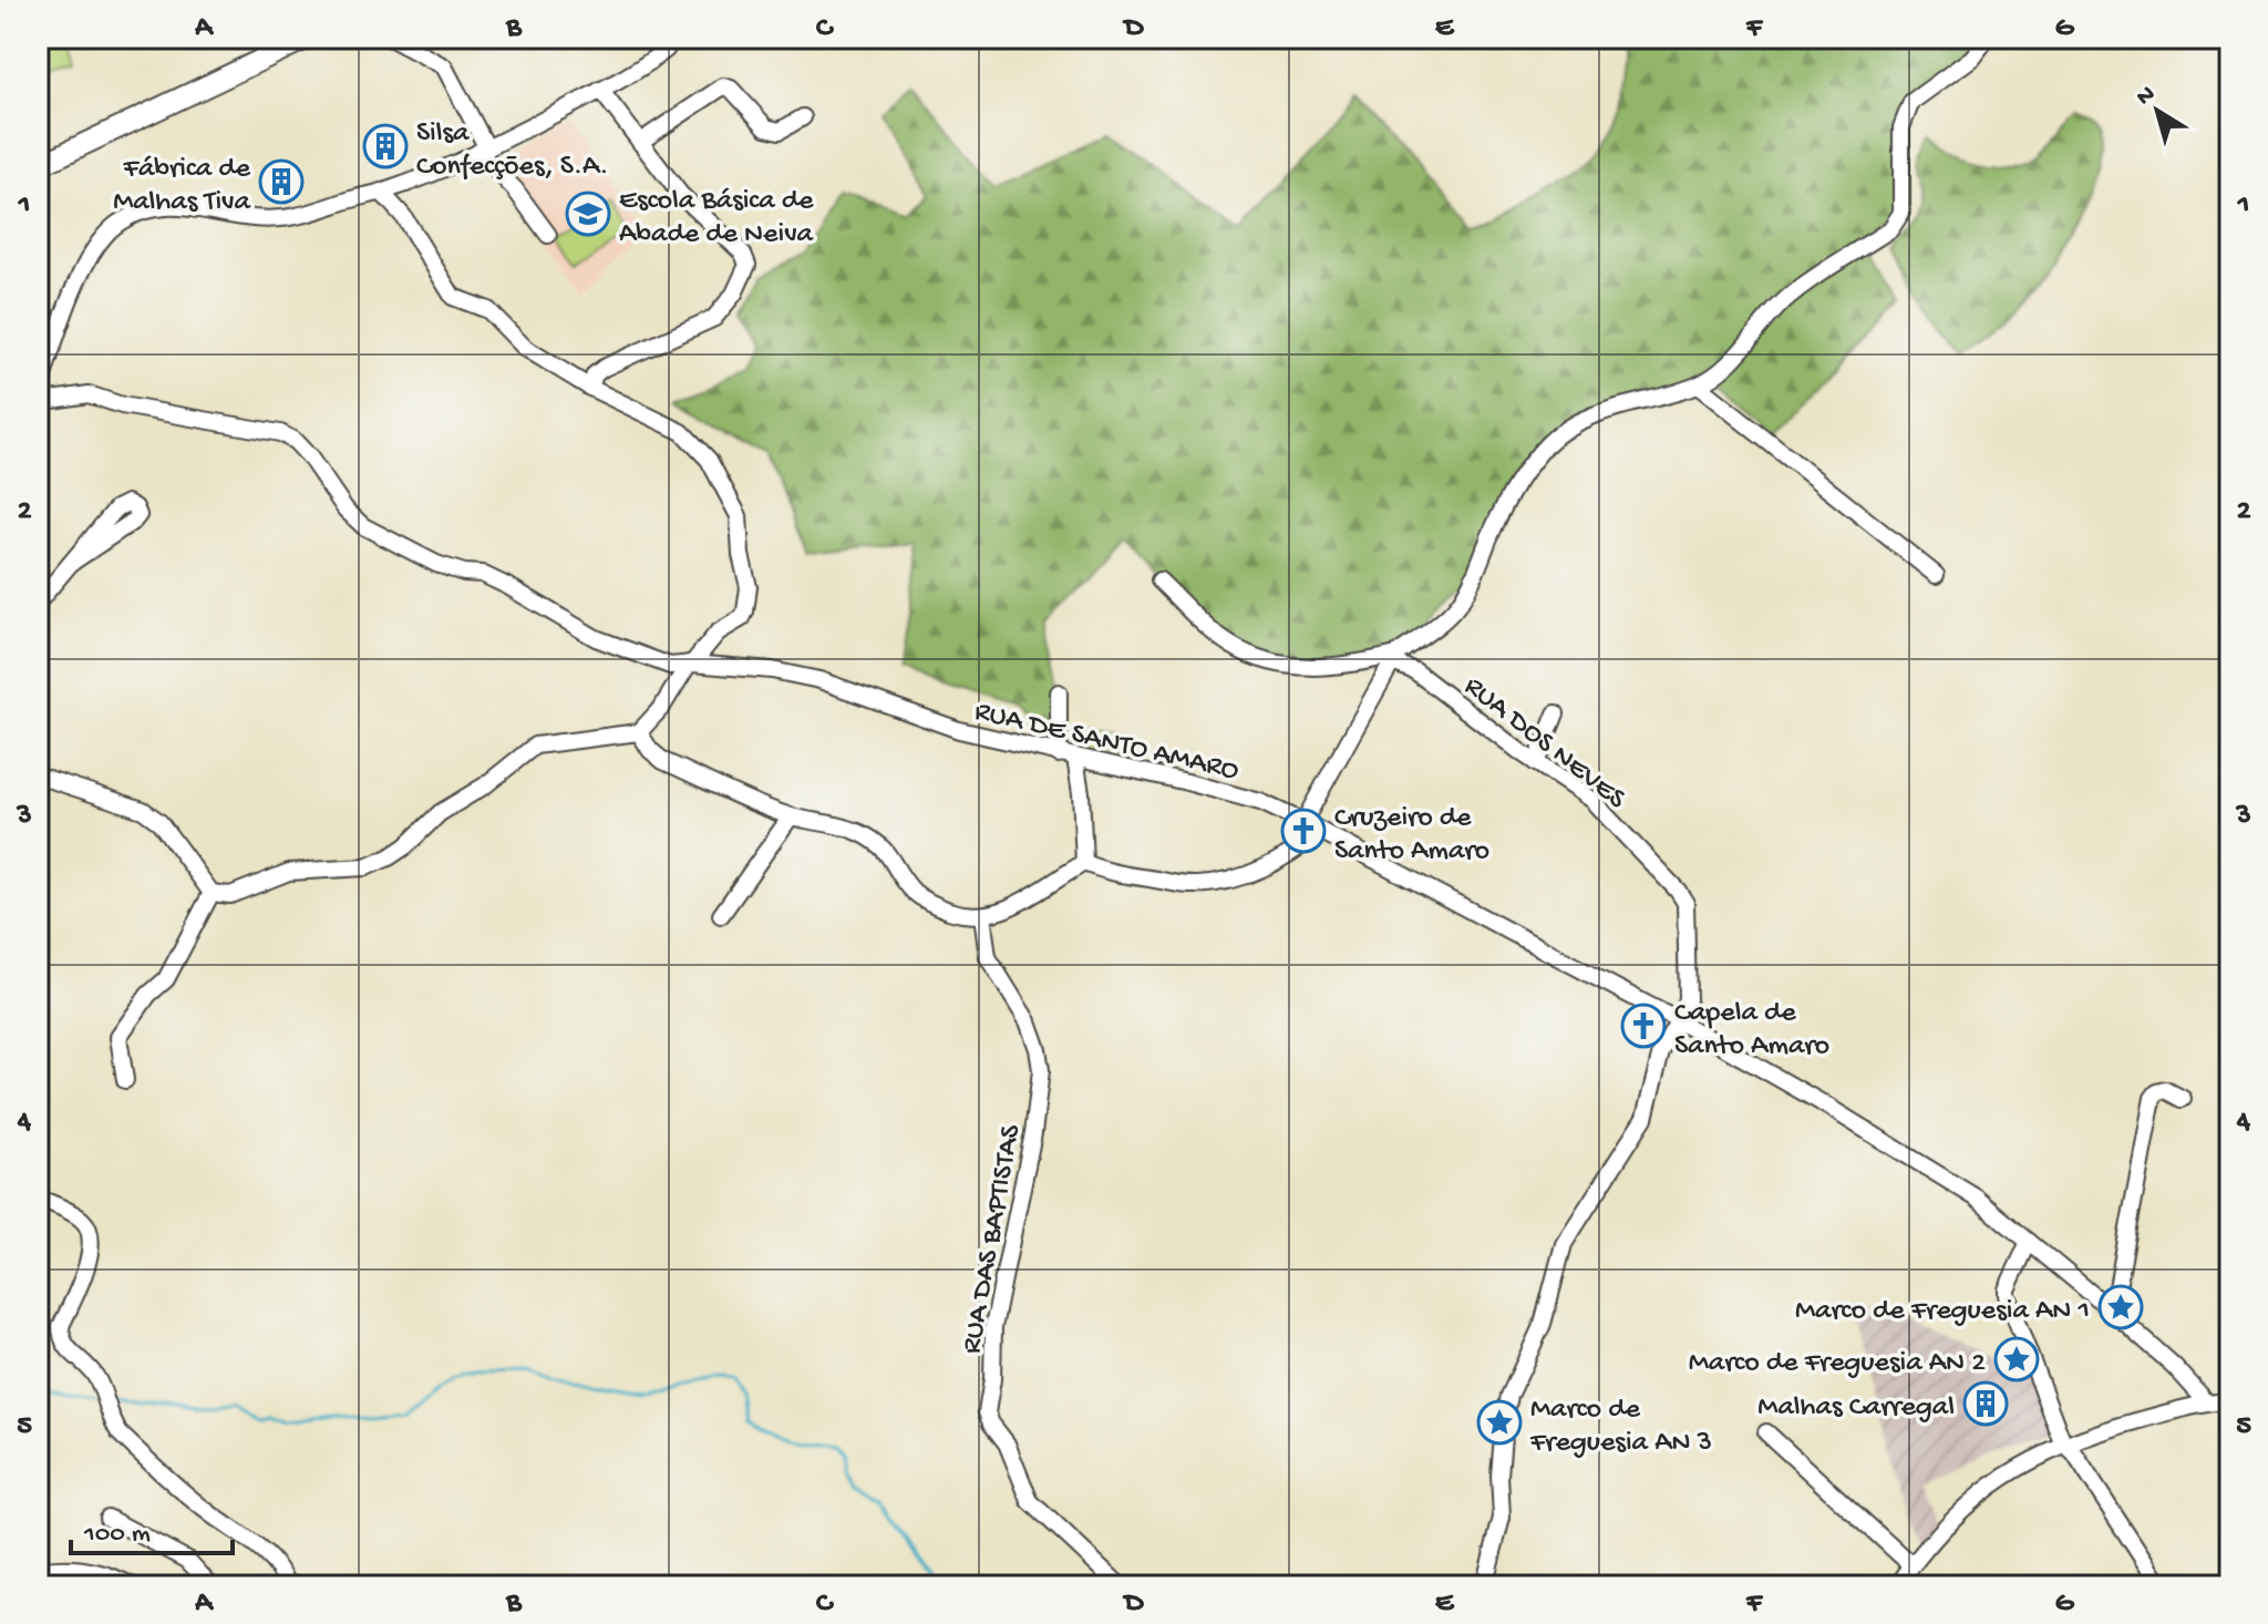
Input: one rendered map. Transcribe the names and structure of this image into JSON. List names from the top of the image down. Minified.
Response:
{"streets":{"street":["RUA DE SANTO AMARO","RUA DOS NEVES","RUA DAS BAPTISTAS"]},"crossings":[["RUA DE SANTO AMARO","RUA DOS NEVES"]],"places":{"building":["Silsa Confecções, S.A.","Fábrica de Malhas Tiva","Malhas Carregal"],"school or university":["Escola Básica de Abade de Neiva"],"church":["Cruzeiro de Santo Amaro","Capela de Santo Amaro"],"place":["Marco de Freguesia AN 1","Marco de Freguesia AN 2","Marco de Freguesia AN 3"]},"scale_bar":"100 m","north":"top left","grid":{"columns":["A","B","C","D","E","F","G"],"rows":["1","2","3","4","5"]}}
